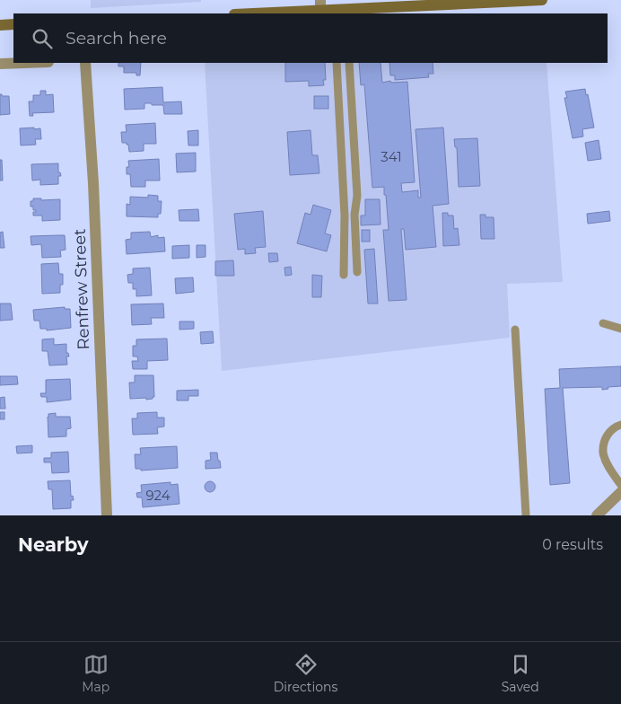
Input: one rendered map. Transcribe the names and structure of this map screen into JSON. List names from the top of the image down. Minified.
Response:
{"streets":{"street":["Renfrew Street"]},"house_numbers":["341","924"],"page":{"search":"Search here","heading":["Nearby","0 results"],"nav":["Map","Directions","Saved"]}}
